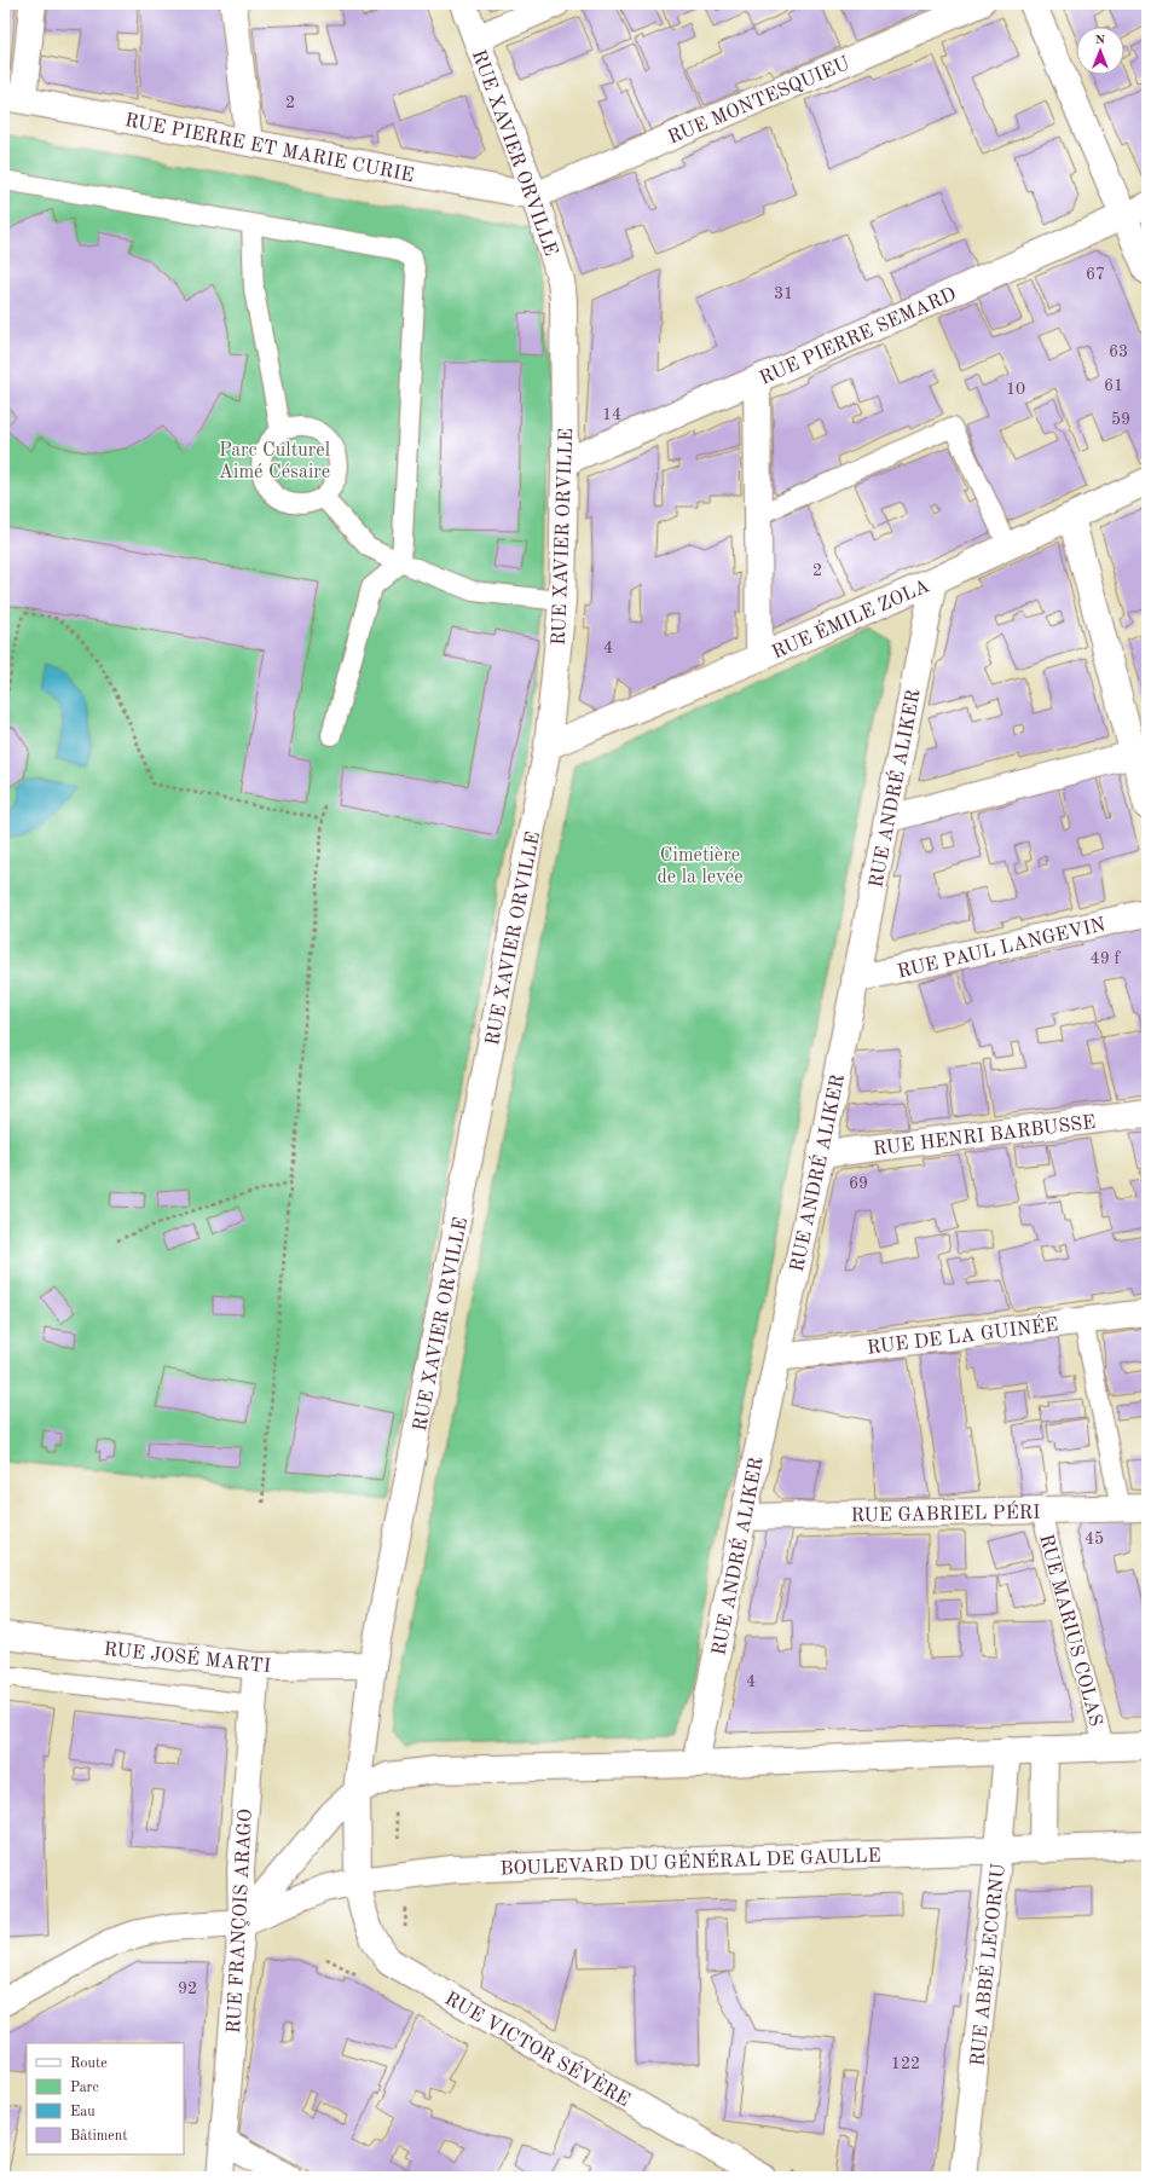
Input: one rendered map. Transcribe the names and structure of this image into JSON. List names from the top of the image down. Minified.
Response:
{"streets":{"street":["RUE MONTESQUIEU","RUE PIERRE ET MARIE CURIE","RUE XAVIER ORVILLE","RUE PIERRE SEMARD","RUE ÉMILE ZOLA","RUE ANDRÉ ALIKER","RUE PAUL LANGEVIN","RUE HENRI BARBUSSE","RUE DE LA GUINÉE","RUE GABRIEL PÉRI","RUE JOSÉ MARTI","BOULEVARD DU GÉNÉRAL DE GAULLE","RUE FRANÇOIS ARAGO","RUE ABBÉ LECORNU","RUE VICTOR SÉVÈRE"],"lane":["RUE MARIUS COLAS"]},"crossings":[["RUE MONTESQUIEU","RUE PIERRE ET MARIE CURIE"],["RUE MONTESQUIEU","RUE XAVIER ORVILLE"],["RUE PIERRE ET MARIE CURIE","RUE XAVIER ORVILLE"],["RUE XAVIER ORVILLE","RUE PIERRE SEMARD"],["RUE XAVIER ORVILLE","RUE ÉMILE ZOLA"],["RUE XAVIER ORVILLE","RUE JOSÉ MARTI"],["RUE XAVIER ORVILLE","BOULEVARD DU GÉNÉRAL DE GAULLE"],["RUE XAVIER ORVILLE","RUE VICTOR SÉVÈRE"],["RUE ÉMILE ZOLA","RUE ANDRÉ ALIKER"],["RUE ANDRÉ ALIKER","RUE PAUL LANGEVIN"],["RUE ANDRÉ ALIKER","RUE HENRI BARBUSSE"],["RUE ANDRÉ ALIKER","RUE DE LA GUINÉE"],["RUE ANDRÉ ALIKER","RUE GABRIEL PÉRI"],["RUE GABRIEL PÉRI","RUE MARIUS COLAS"],["RUE JOSÉ MARTI","RUE FRANÇOIS ARAGO"],["BOULEVARD DU GÉNÉRAL DE GAULLE","RUE FRANÇOIS ARAGO"],["BOULEVARD DU GÉNÉRAL DE GAULLE","RUE ABBÉ LECORNU"],["BOULEVARD DU GÉNÉRAL DE GAULLE","RUE VICTOR SÉVÈRE"]],"parks":["Parc Culturel Aimé Césaire","Cimetière de la levée"],"house_numbers":["2","67","31","63","61","10","14","59","2","4","49 f","69","45","4","92","122"],"legend":["Route","Parc","Eau","Bâtiment"],"north":"top"}
